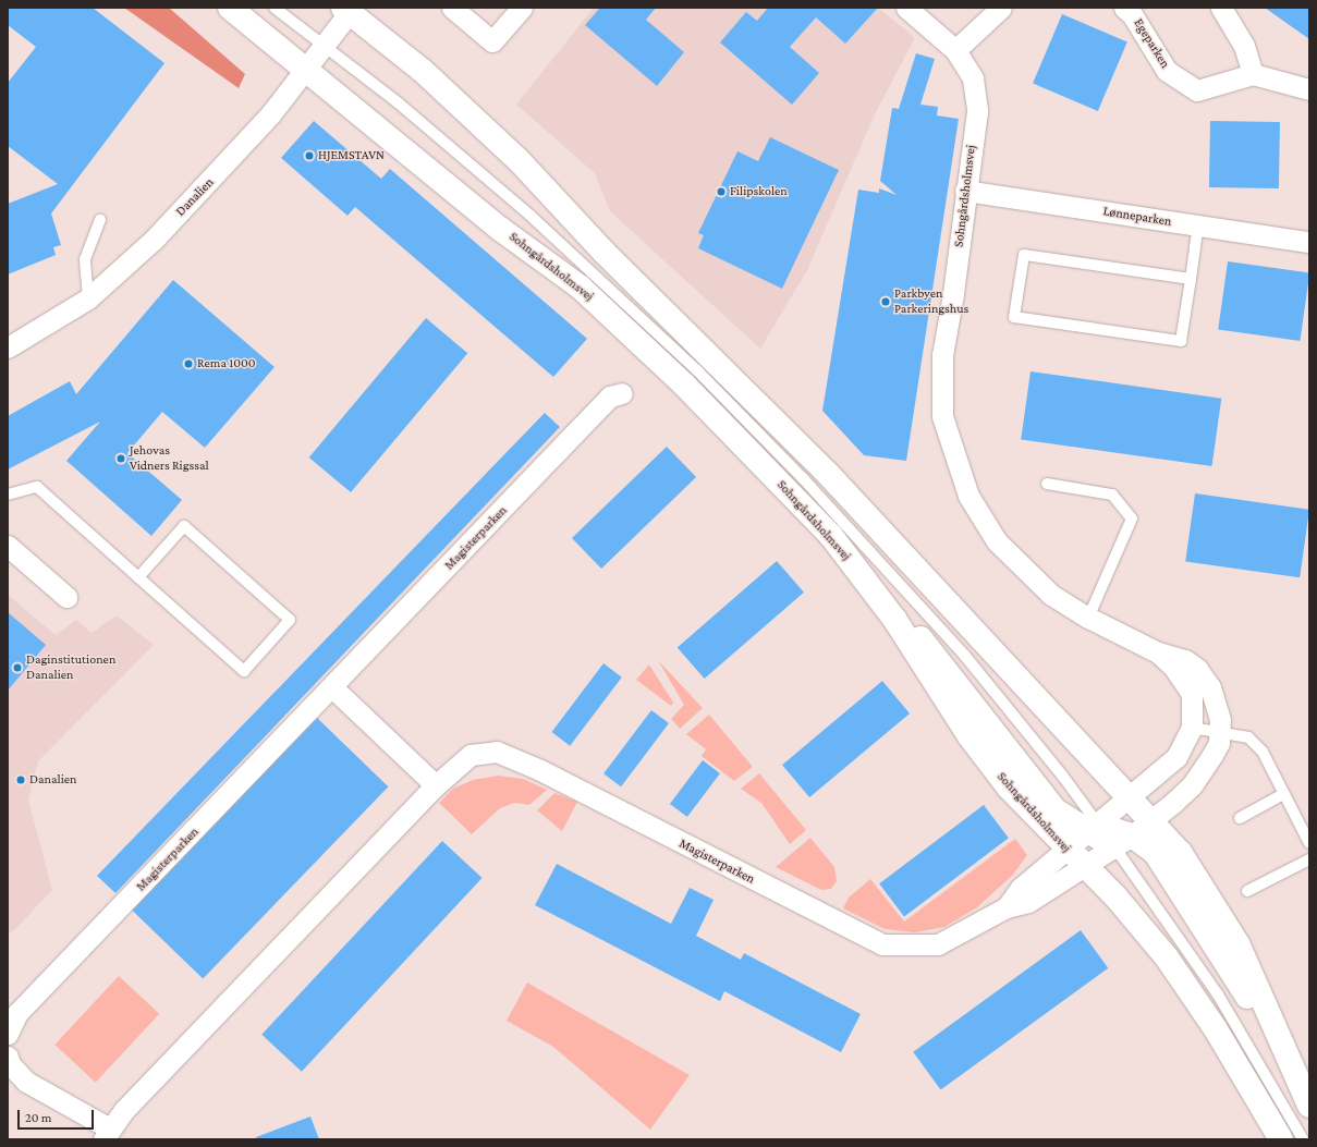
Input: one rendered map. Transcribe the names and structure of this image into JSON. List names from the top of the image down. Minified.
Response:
{"streets":{"street":["Egeparken","Sohngårdsholmsvej","Danalien","Lønneparken","Magisterparken"]},"crossings":[["Sohngårdsholmsvej","Danalien"],["Sohngårdsholmsvej","Lønneparken"],["Sohngårdsholmsvej","Magisterparken"]],"places":["HJEMSTAVN","Filipskolen","Parkbyen Parkeringshus","Rema 1000","Jehovas Vidners Rigssal","Daginstitutionen Danalien","Danalien"],"scale_bar":"20 m"}
